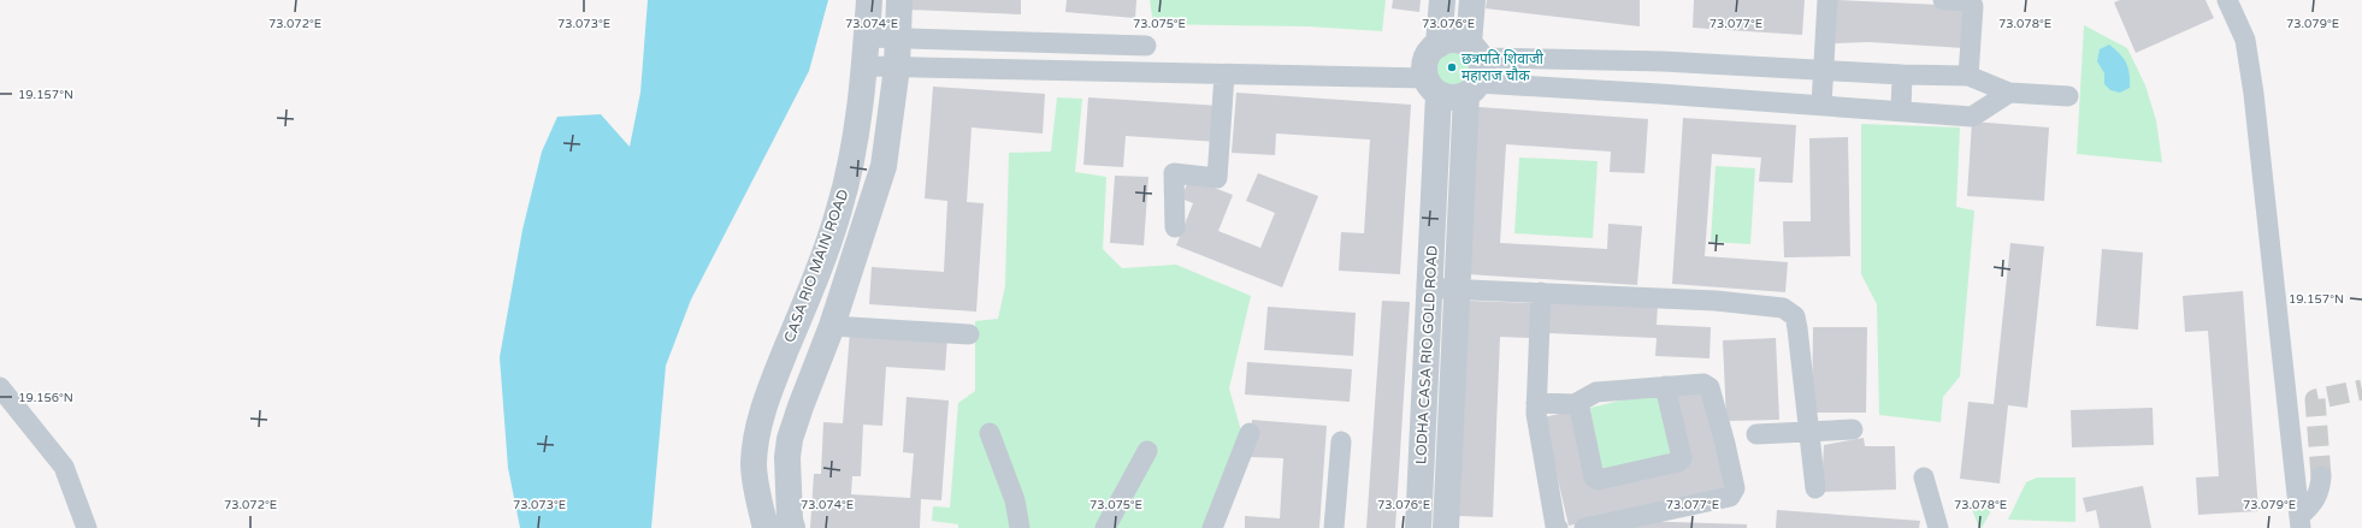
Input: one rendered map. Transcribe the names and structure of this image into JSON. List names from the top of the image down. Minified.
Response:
{"streets":{"street":["CASA RIO MAIN ROAD","LODHA CASA RIO GOLD ROAD"]},"places":["छत्रपति शिवाजी महाराज चौक"],"coordinates":["73.072°E","73.073°E","73.074°E","73.075°E","73.076°E","73.077°E","73.078°E","73.079°E","19.157°N","19.156°N"]}
